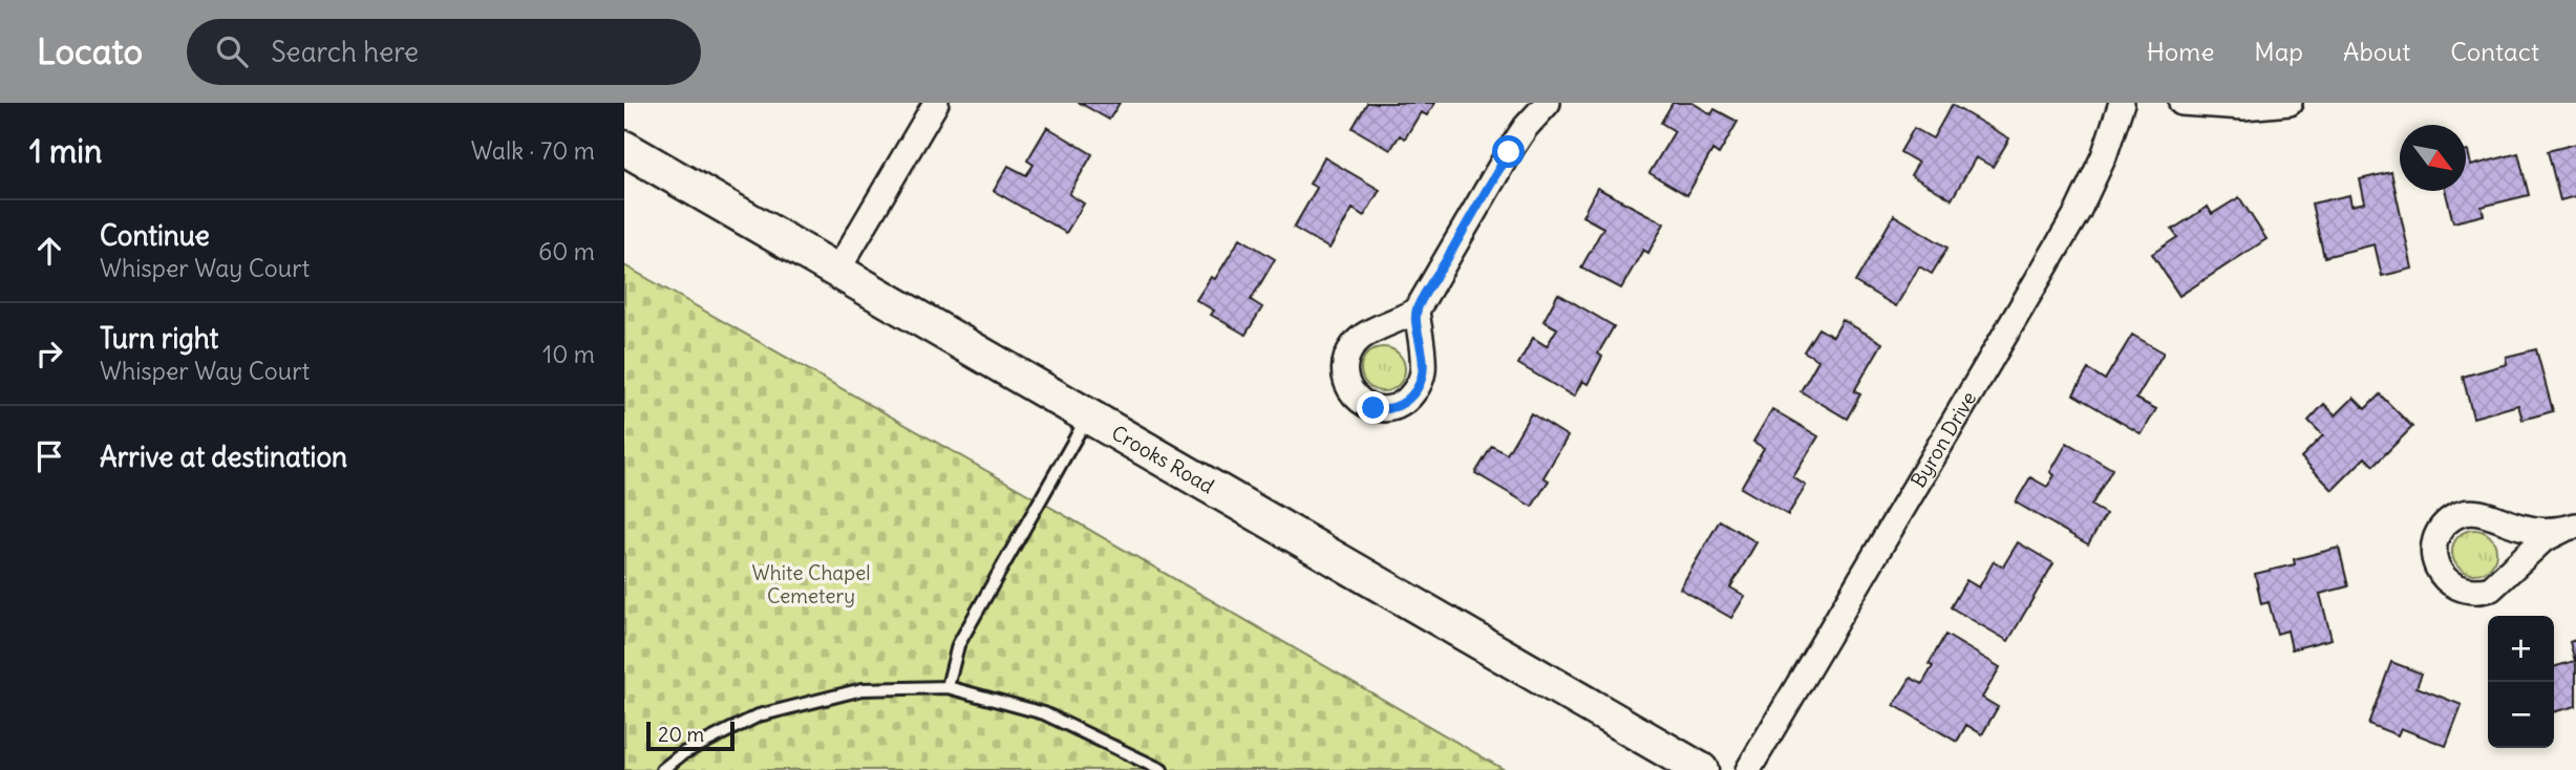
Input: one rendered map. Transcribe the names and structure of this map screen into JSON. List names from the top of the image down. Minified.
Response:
{"streets":{"main road":["Crooks Road"],"street":["Byron Drive"]},"parks":["White Chapel Cemetery"],"scale_bar":"20 m","north":"bottom right","page":{"header":"Locato","search":"Search here","nav":["Home","Map","About","Contact"],"heading":["1 min","Walk · 70 m"],"list":[["Continue","Whisper Way Court","60 m"],["Turn right","Whisper Way Court","10 m"],"Arrive at destination"],"map_buttons":["+","−"],"scale":"20 m"}}
